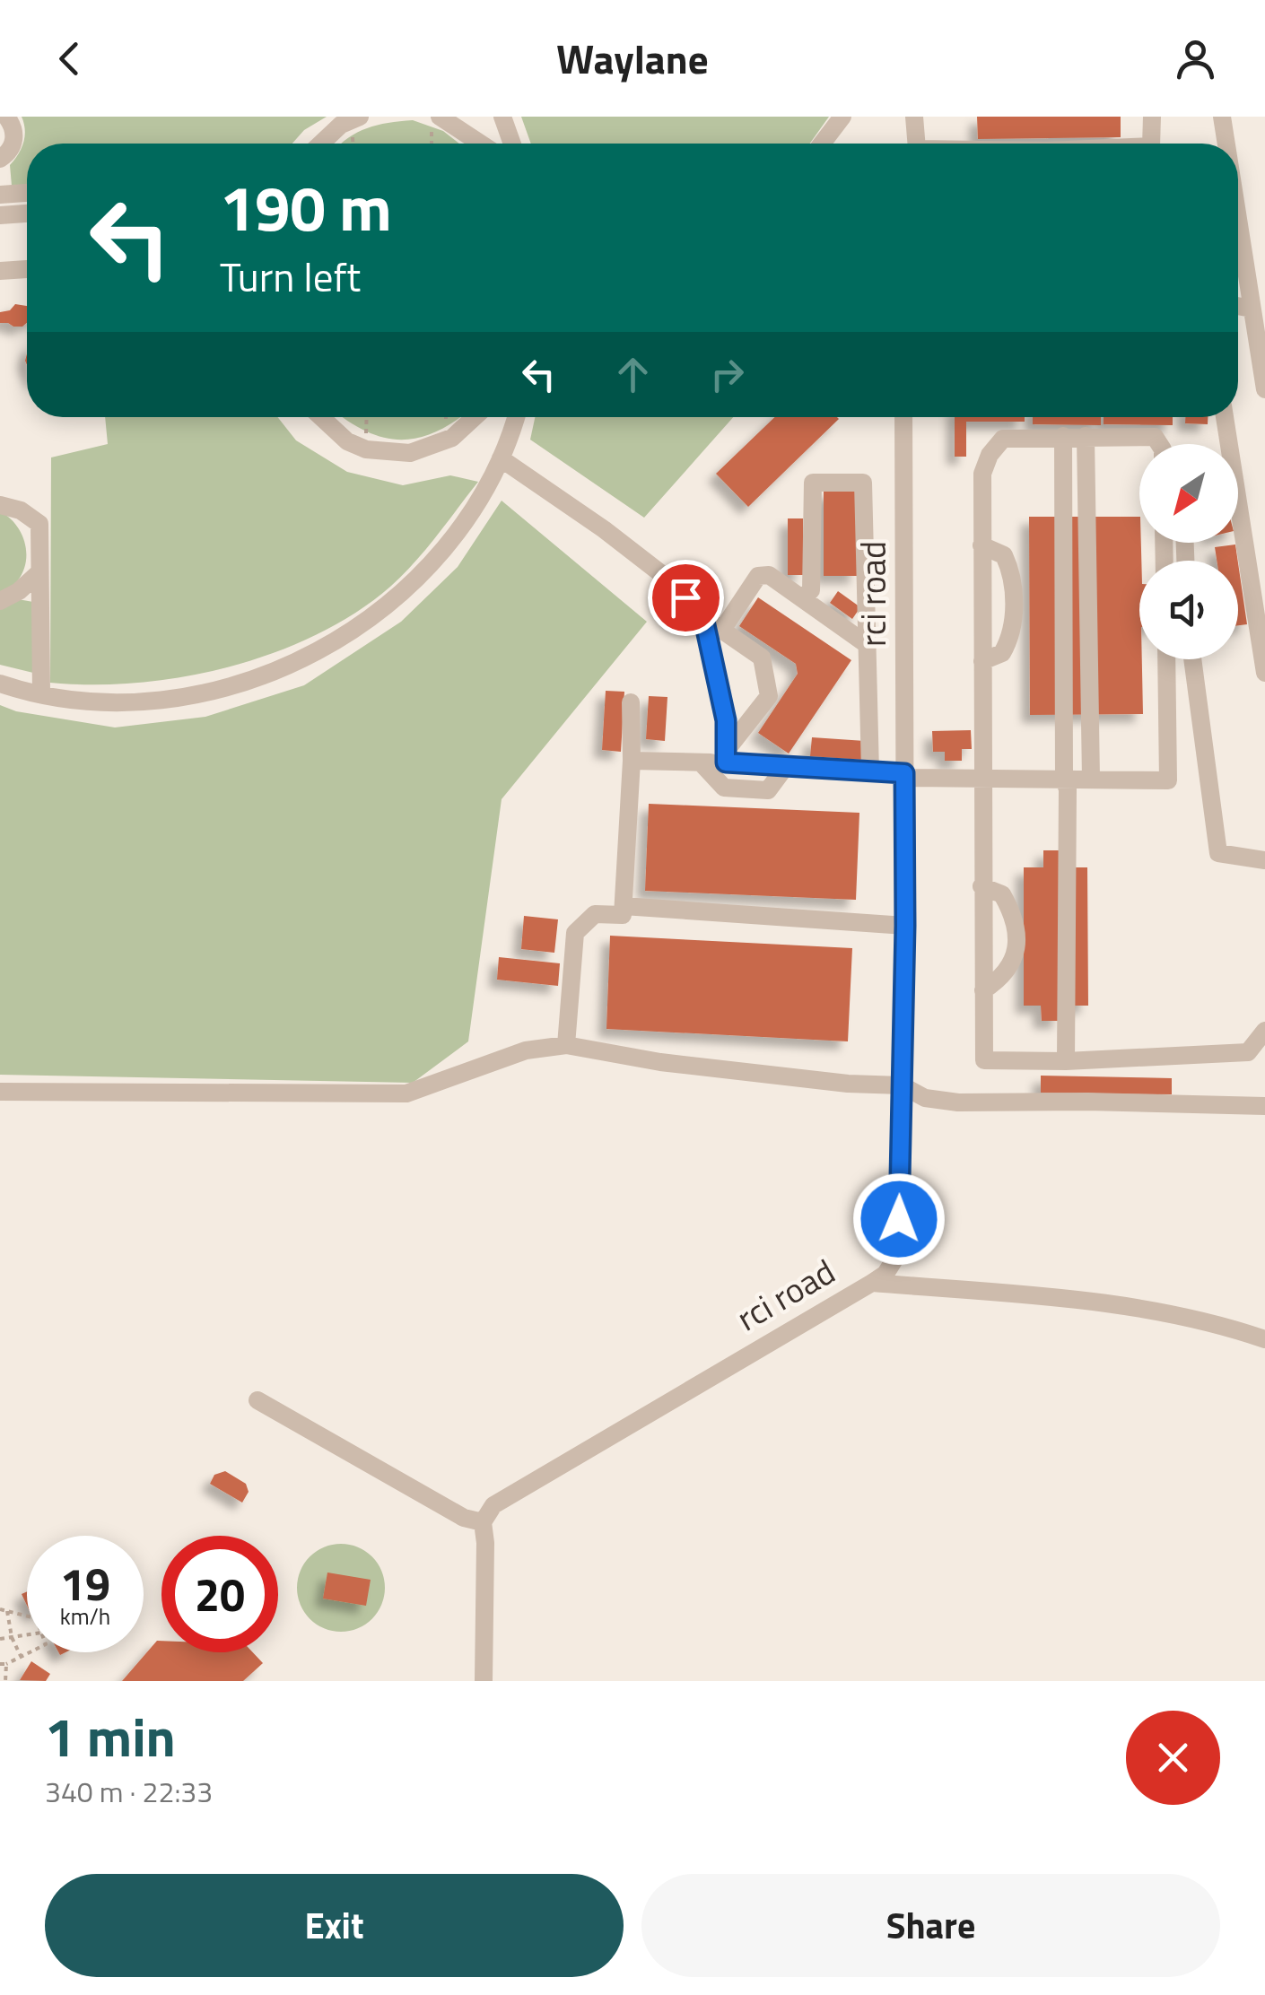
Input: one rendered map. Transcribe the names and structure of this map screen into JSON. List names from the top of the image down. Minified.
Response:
{"streets":{"street":["rci road"]},"north":"bottom left","page":{"header":"Waylane","turn":["190 m","Turn left"],"speed":"19 km/h","limit":"20","heading":["1 min","340 m · 22:33"],"buttons":["Exit","Share"]}}
